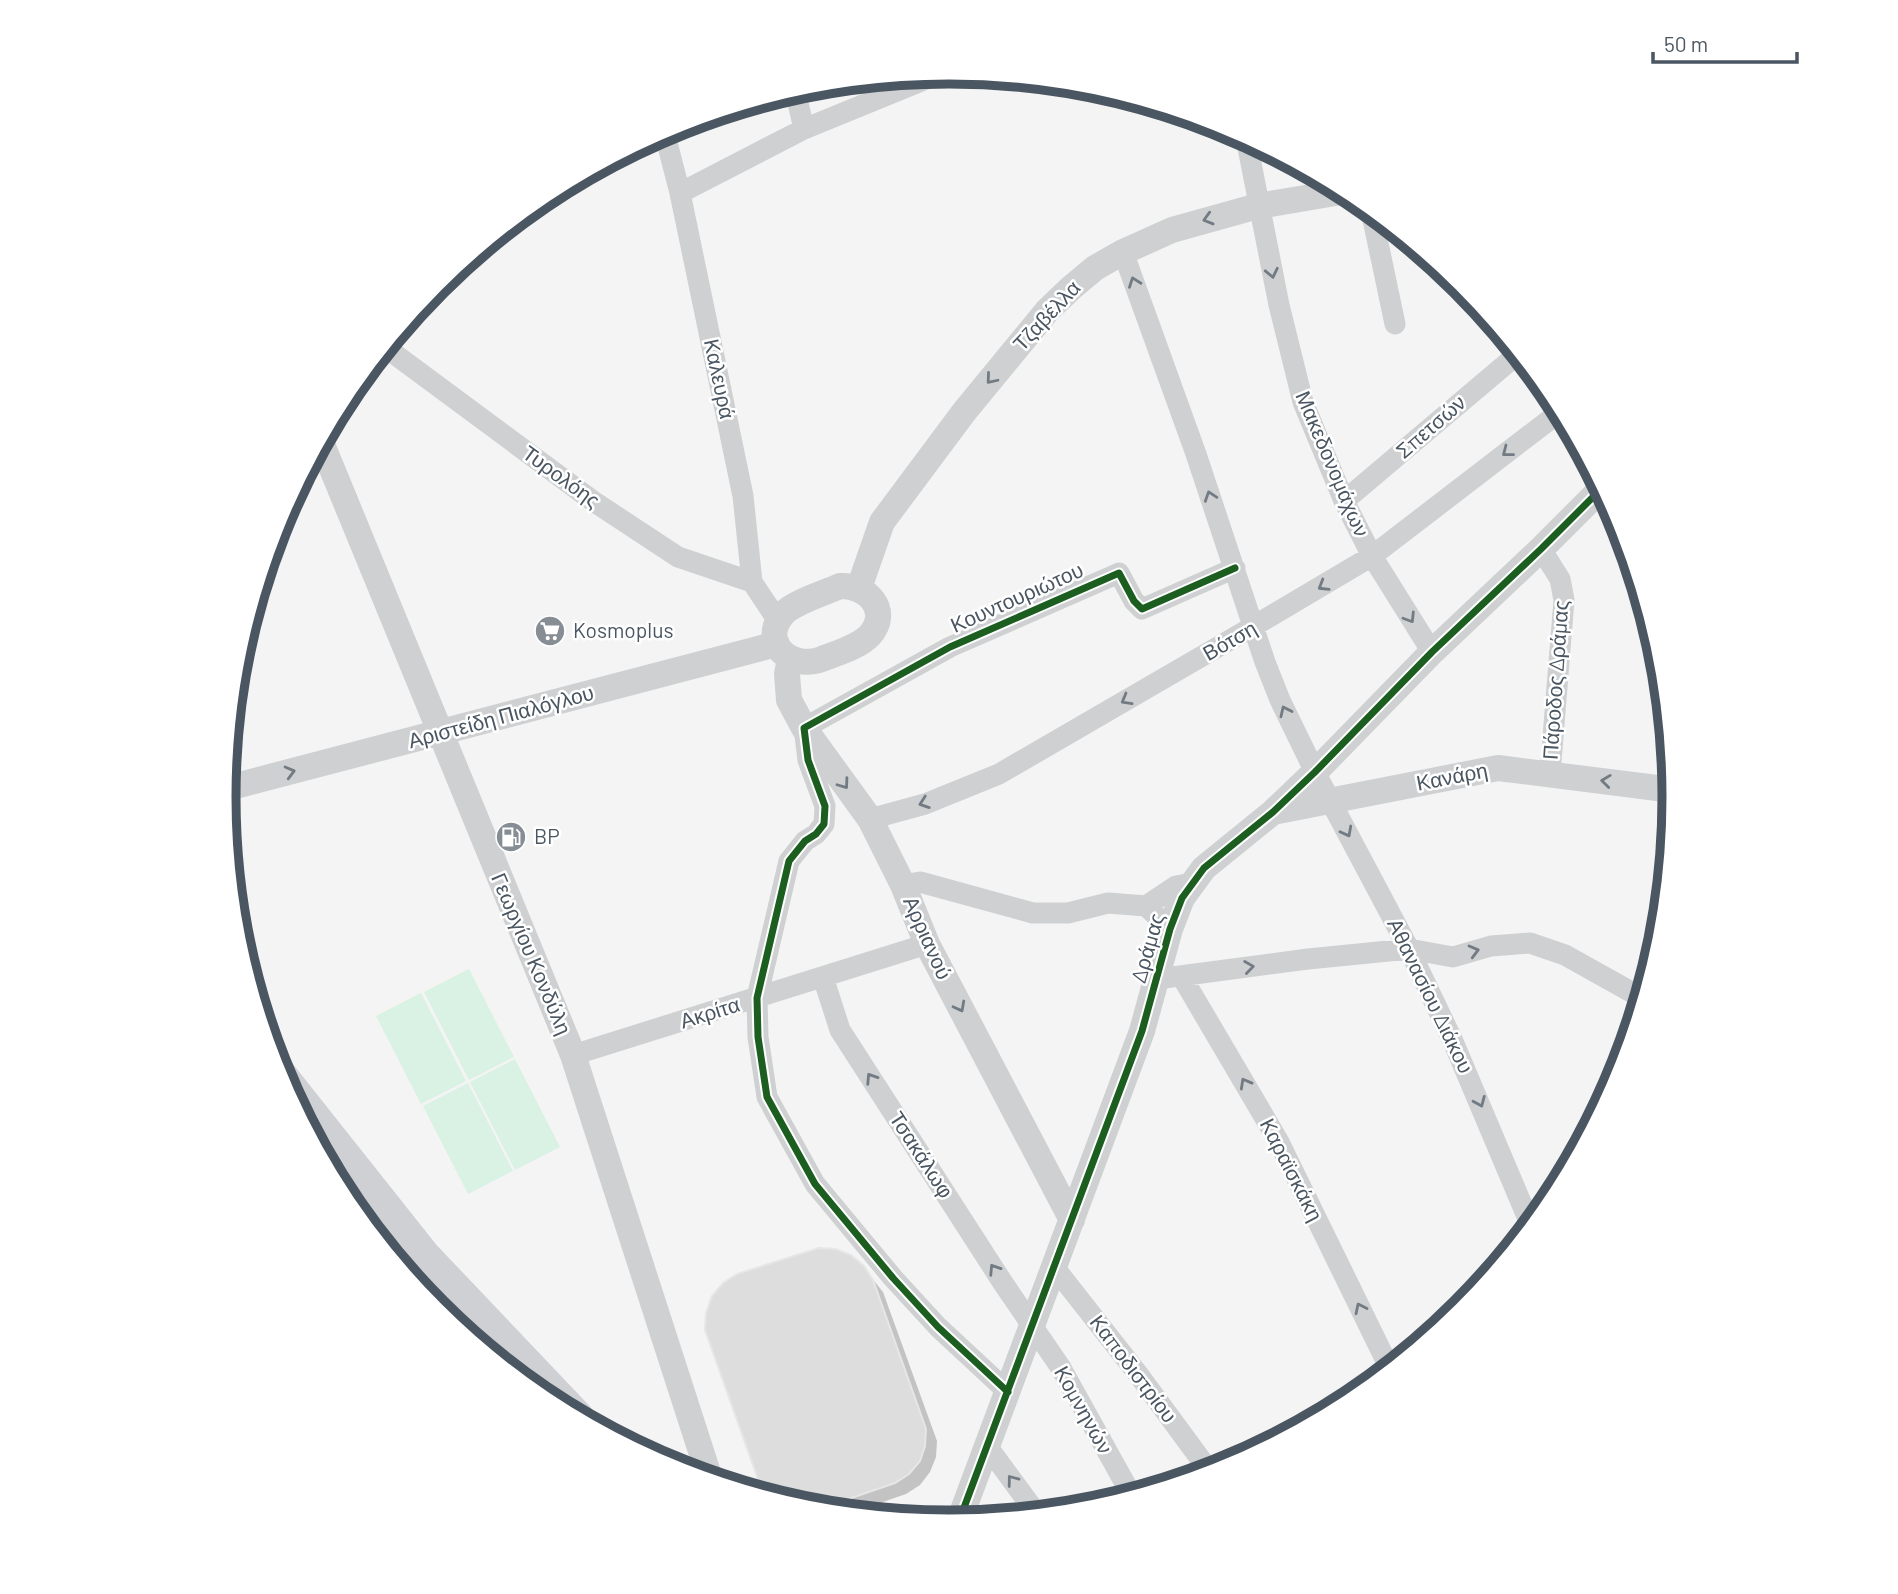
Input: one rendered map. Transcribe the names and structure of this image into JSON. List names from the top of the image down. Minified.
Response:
{"streets":{"street":["Τζαβέλλα","Καλευρά","Σπετσών","Μακεδονομάχων","Τυρολόης","Κουντουριώτου","Βότση","Πάροδος Δράμας","Αριστείδη Πιαλόγλου","Κανάρη","Αρριανού","Δράμας","Γεωργίου Κονδύλη","Αθανασίου Διάκου","Ακρίτα","Τσακάλωφ","Καραϊσκάκη","Καποδιστρίου","Κομνηνών"]},"crossings":[["Τζαβέλλα","Καλευρά"],["Τζαβέλλα","Μακεδονομάχων"],["Τζαβέλλα","Αριστείδη Πιαλόγλου"],["Τζαβέλλα","Αρριανού"],["Καλευρά","Τυρολόης"],["Καλευρά","Αριστείδη Πιαλόγλου"],["Καλευρά","Αρριανού"],["Σπετσών","Μακεδονομάχων"],["Μακεδονομάχων","Βότση"],["Μακεδονομάχων","Δράμας"],["Κουντουριώτου","Αρριανού"],["Βότση","Αρριανού"],["Πάροδος Δράμας","Κανάρη"],["Πάροδος Δράμας","Δράμας"],["Αριστείδη Πιαλόγλου","Αρριανού"],["Αριστείδη Πιαλόγλου","Γεωργίου Κονδύλη"],["Κανάρη","Δράμας"],["Κανάρη","Αθανασίου Διάκου"],["Αρριανού","Δράμας"],["Αρριανού","Ακρίτα"],["Δράμας","Αθανασίου Διάκου"],["Δράμας","Τσακάλωφ"],["Δράμας","Καραϊσκάκη"],["Δράμας","Καποδιστρίου"],["Δράμας","Κομνηνών"],["Γεωργίου Κονδύλη","Ακρίτα"],["Ακρίτα","Τσακάλωφ"],["Τσακάλωφ","Κομνηνών"]],"one_way":["Τζαβέλλα","Βότση","Αριστείδη Πιαλόγλου","Αθανασίου Διάκου","Καραϊσκάκη"],"places":{"supermarket":["Kosmoplus"],"fuel station":["BP"]},"scale_bar":"50 m"}
